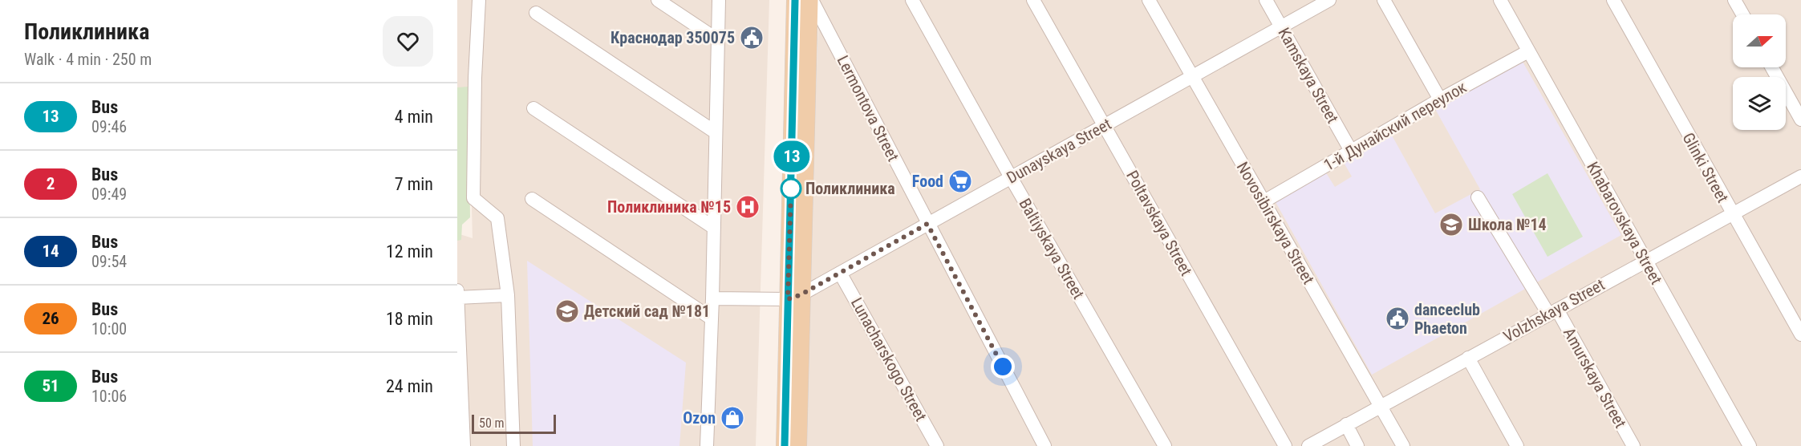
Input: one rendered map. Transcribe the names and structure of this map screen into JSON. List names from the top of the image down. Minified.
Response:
{"streets":{"street":["Kamskaya Street","Lermontova Street","1-й Дунайский переулок","Dunayskaya Street","Glinki Street","Poltavskaya Street","Novosibirskaya Street","Khabarovskaya Street","Baltiyskaya Street","Volzhskaya Street","Lunacharskogo Street","Amurskaya Street"]},"crossings":[["Kamskaya Street","1-й Дунайский переулок"],["Kamskaya Street","Dunayskaya Street"],["Lermontova Street","Dunayskaya Street"],["1-й Дунайский переулок","Novosibirskaya Street"],["1-й Дунайский переулок","Khabarovskaya Street"],["Dunayskaya Street","Poltavskaya Street"],["Dunayskaya Street","Novosibirskaya Street"],["Dunayskaya Street","Baltiyskaya Street"],["Dunayskaya Street","Lunacharskogo Street"],["Glinki Street","Volzhskaya Street"],["Novosibirskaya Street","Volzhskaya Street"],["Khabarovskaya Street","Volzhskaya Street"],["Volzhskaya Street","Amurskaya Street"]],"places":{"public building":["Краснодар 350075","danceclub Phaeton"],"supermarket":["Food"],"other":["Поликлиника"],"hospital":["Поликлиника №15"],"school or university":["Школа №14","Детский сад №181"],"shop":["Ozon"]},"lines":["bus line 13"],"scale_bar":"50 m","north":"right","page":{"heading":["Поликлиника","Walk · 4 min · 250 m"],"on_map":"13","list":[{"mark":"13","name":"Bus","note":"09:46","value":"4 min"},{"mark":"2","name":"Bus","note":"09:49","value":"7 min"},{"mark":"14","name":"Bus","note":"09:54","value":"12 min"},{"mark":"26","name":"Bus","note":"10:00","value":"18 min"},{"mark":"51","name":"Bus","note":"10:06","value":"24 min"}],"scale":"50 m"}}
